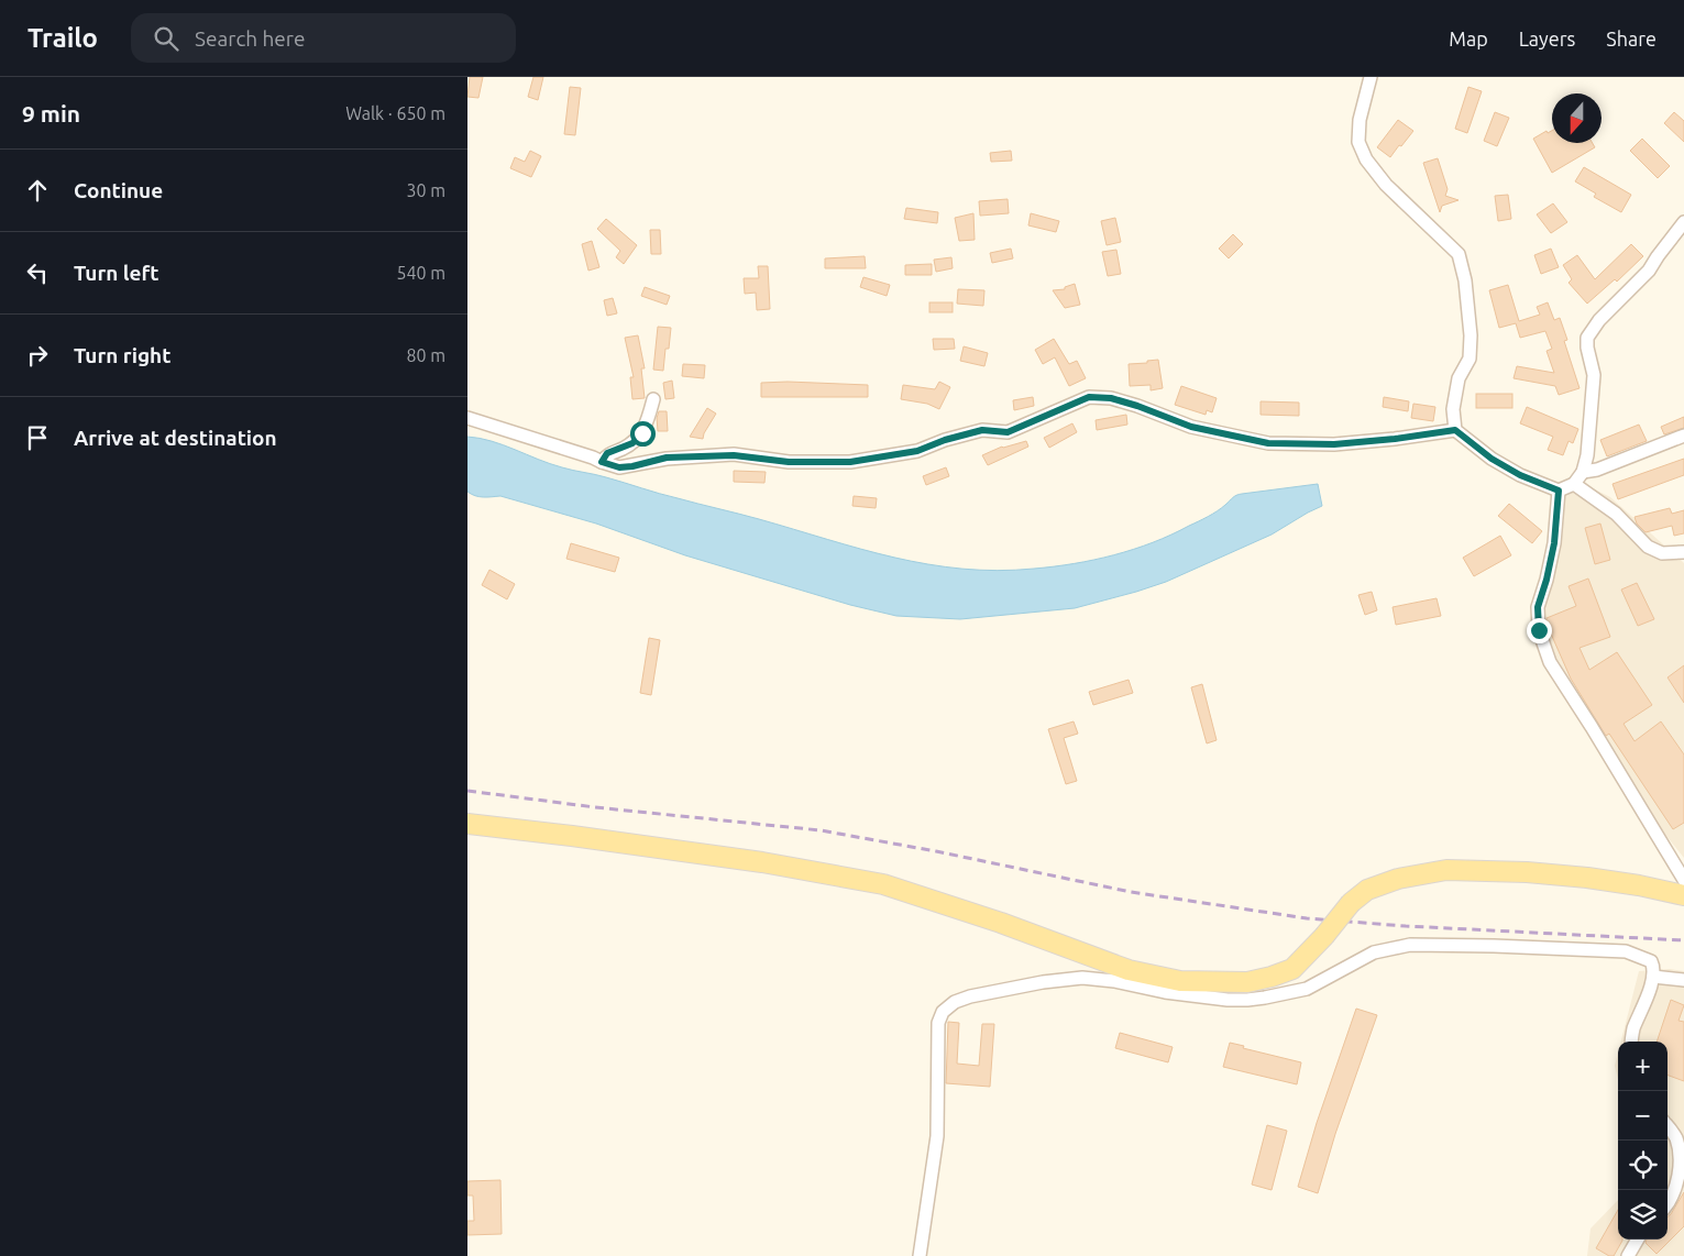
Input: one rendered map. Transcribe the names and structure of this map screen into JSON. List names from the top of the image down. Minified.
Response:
{"north":"bottom","page":{"header":"Trailo","search":"Search here","nav":["Map","Layers","Share"],"heading":["9 min","Walk · 650 m"],"list":[["Continue","30 m"],["Turn left","540 m"],["Turn right","80 m"],"Arrive at destination"],"map_buttons":["+","−"]}}
